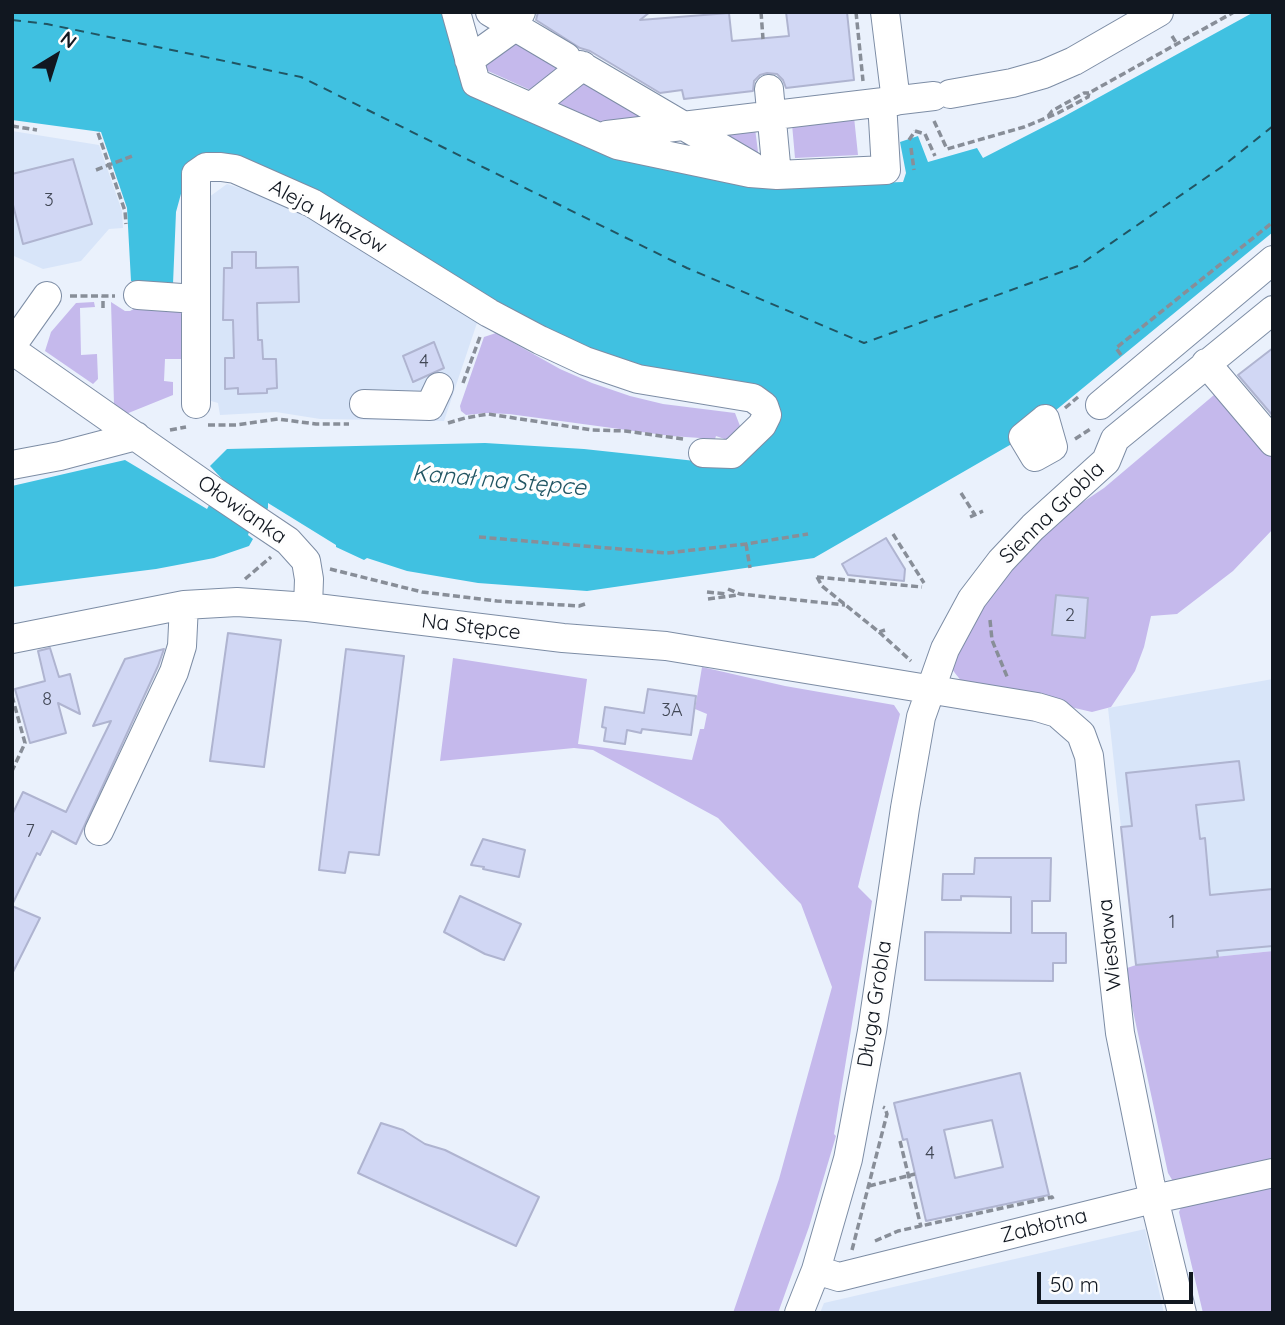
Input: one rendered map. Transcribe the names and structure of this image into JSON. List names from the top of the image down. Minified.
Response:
{"streets":{"street":["Aleja Włazów","Ołowianka","Sienna Grobla","Na Stępce","Wiesława","Długa Grobla","Zabłotna"]},"crossings":[["Ołowianka","Na Stępce"],["Sienna Grobla","Na Stępce"],["Sienna Grobla","Wiesława"],["Sienna Grobla","Długa Grobla"],["Na Stępce","Wiesława"],["Na Stępce","Długa Grobla"],["Wiesława","Długa Grobla"],["Wiesława","Zabłotna"],["Długa Grobla","Zabłotna"]],"water":["Kanał na Stępce"],"house_numbers":["3","4","2","8","3A","7","1","4"],"scale_bar":"50 m","north":"top right"}
